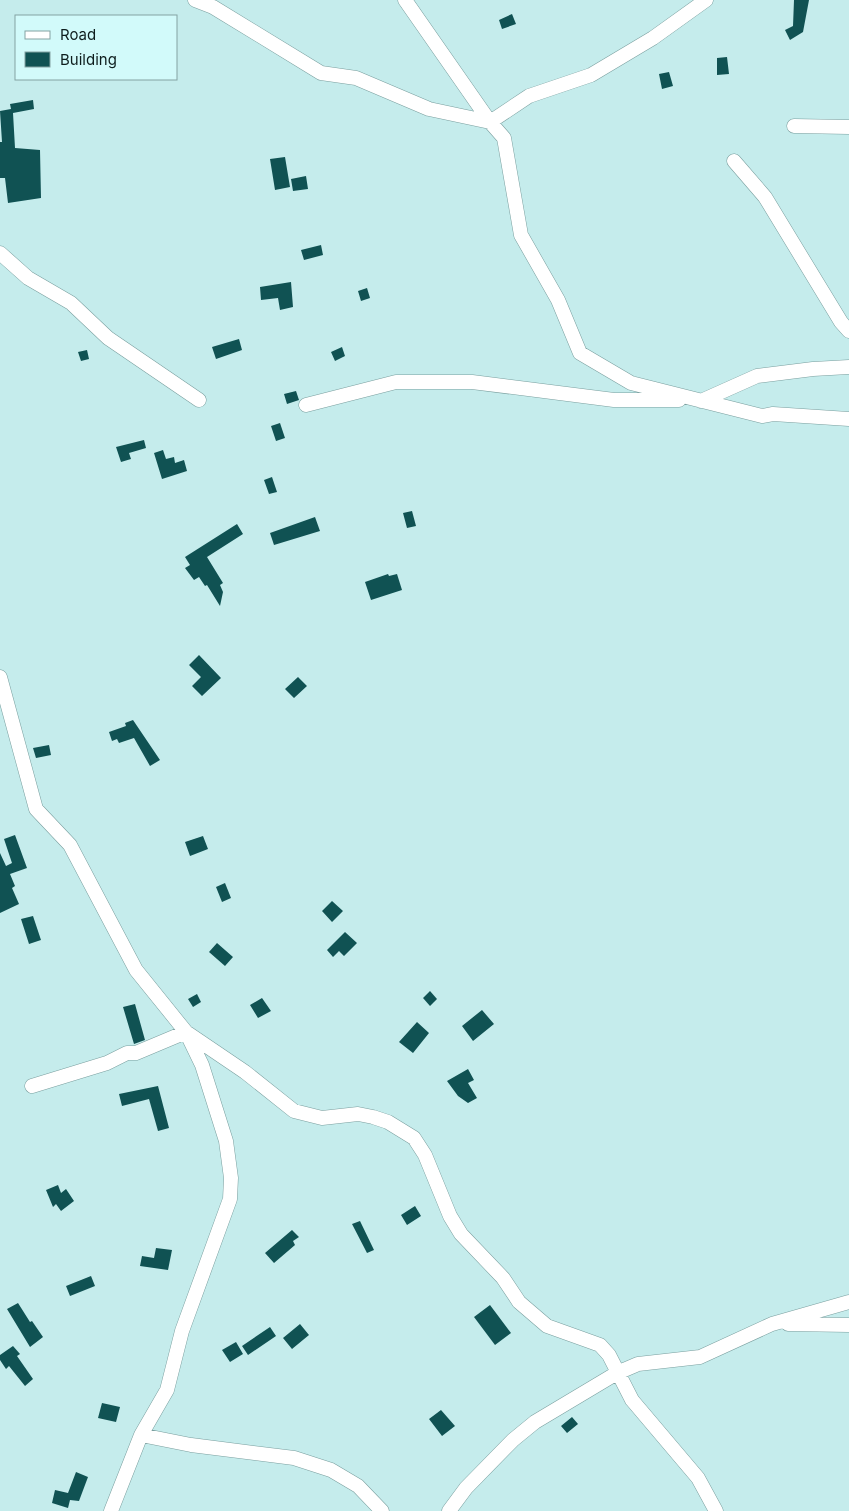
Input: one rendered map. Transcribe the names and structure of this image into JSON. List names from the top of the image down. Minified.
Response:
{"legend":["Road","Building"]}
